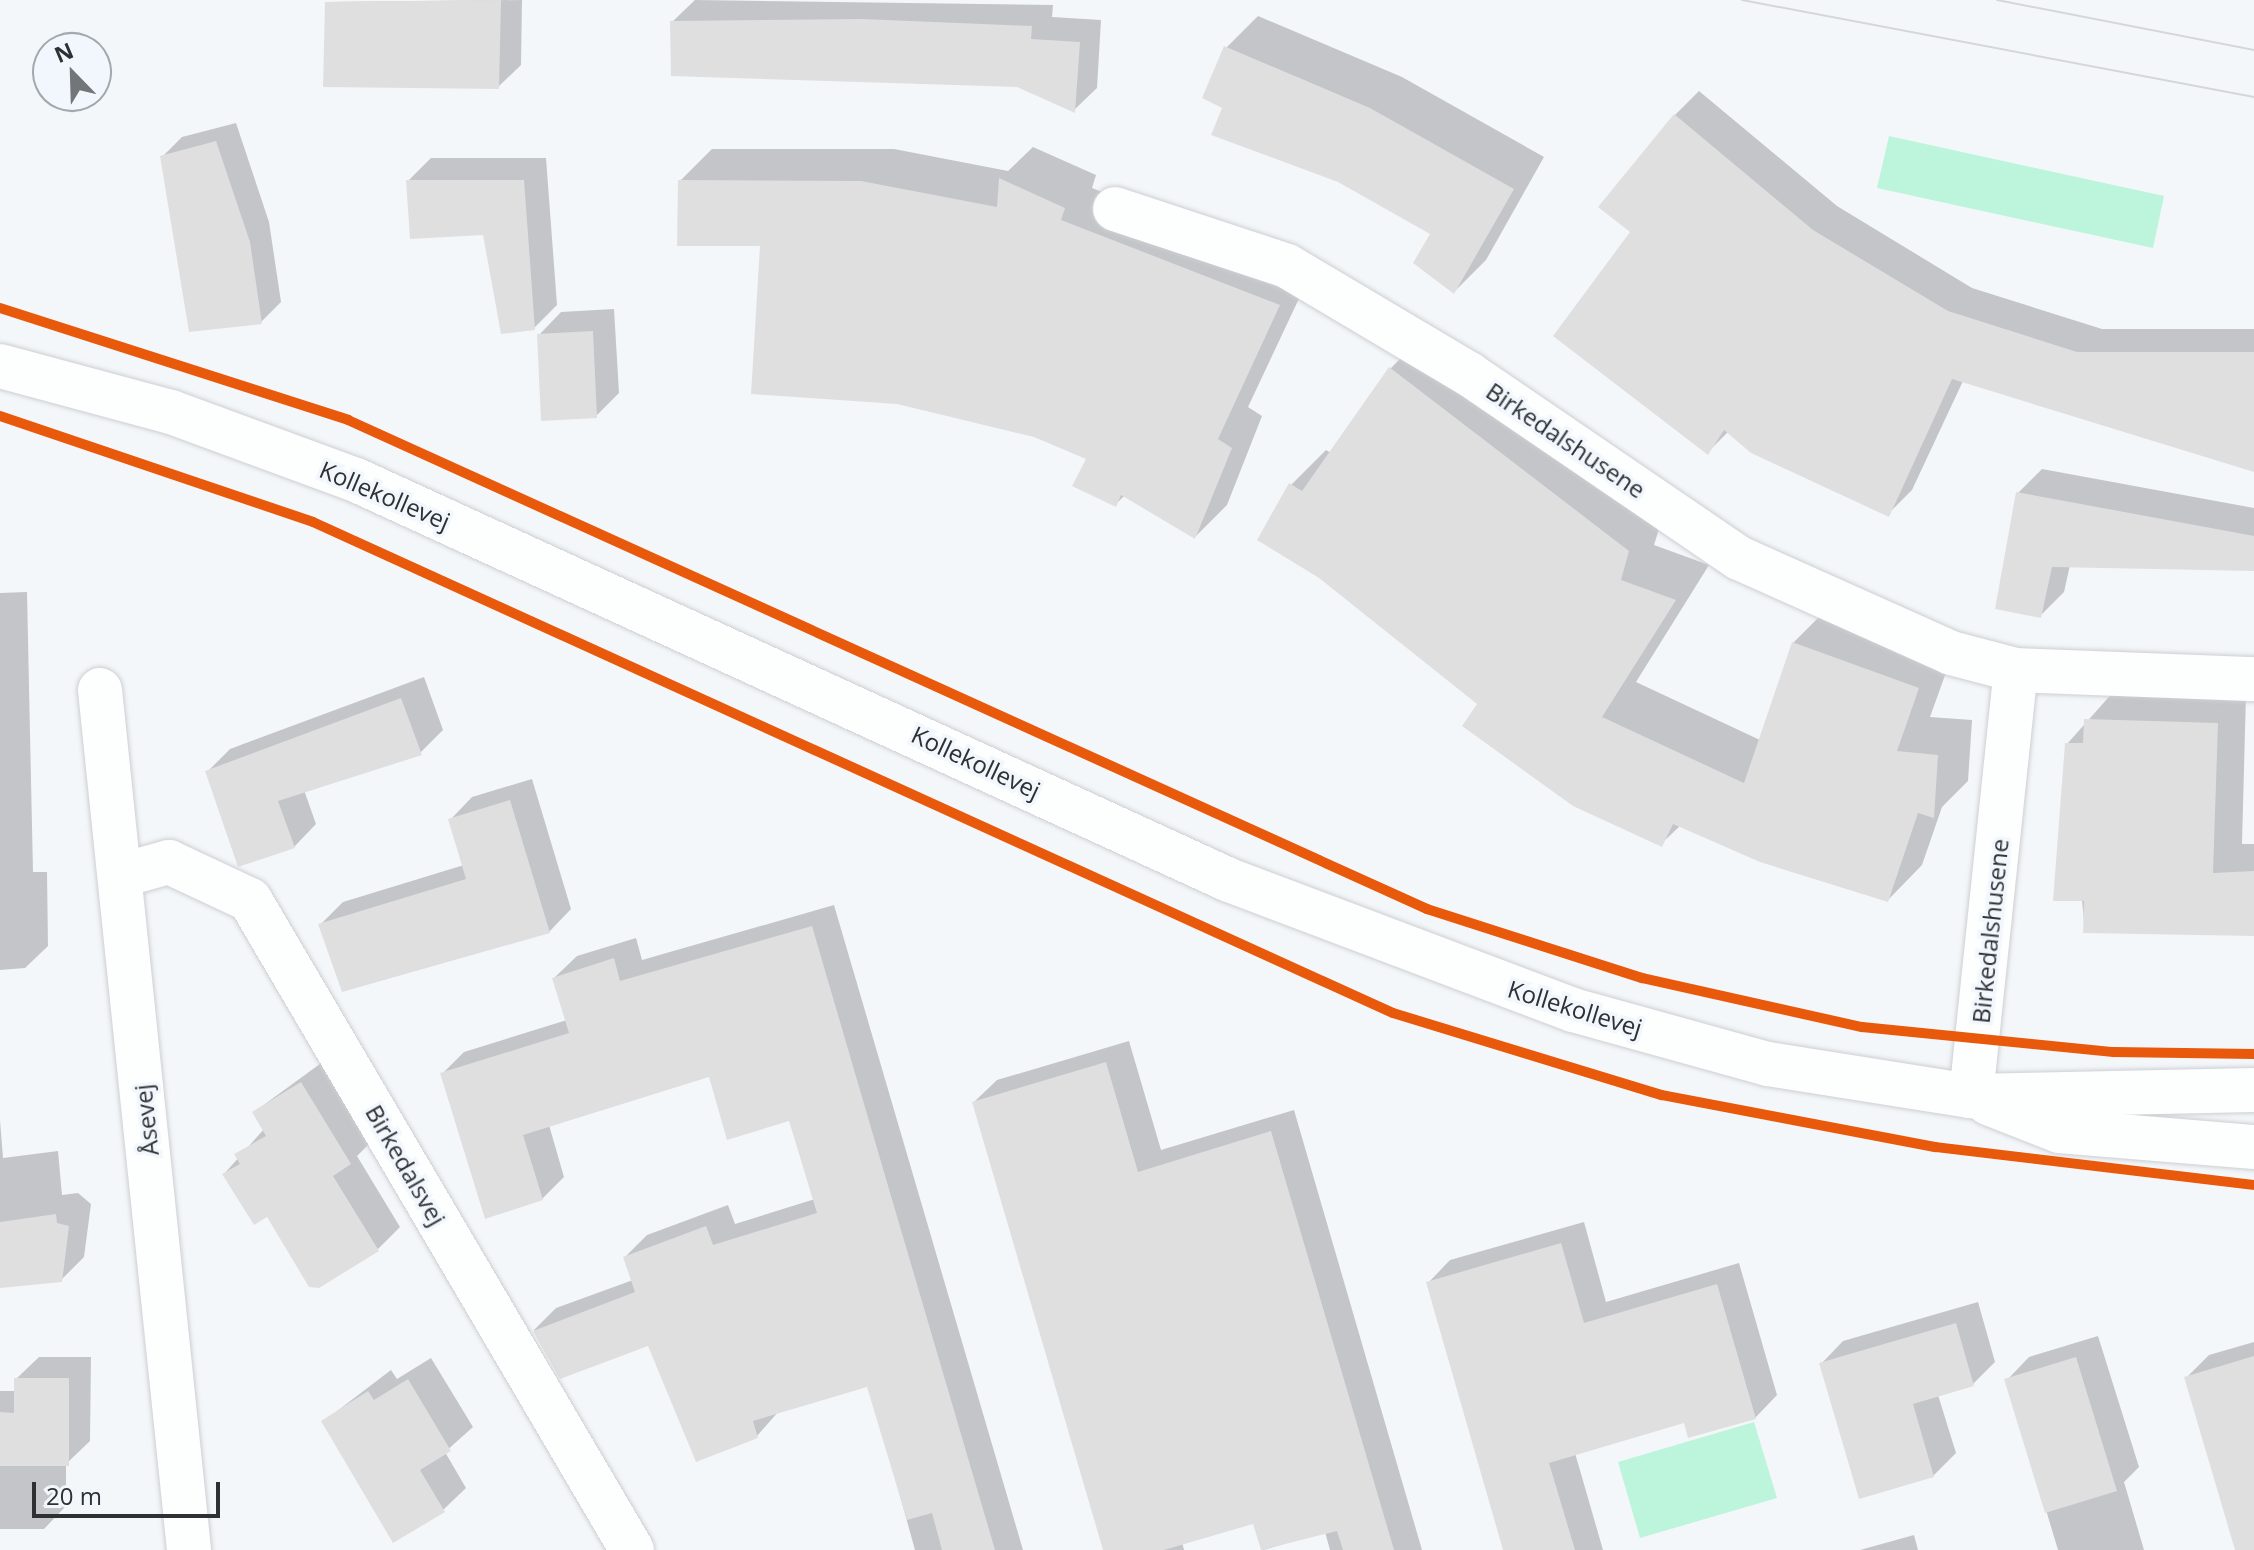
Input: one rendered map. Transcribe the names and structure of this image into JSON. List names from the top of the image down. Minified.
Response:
{"streets":{"street":["Birkedalshusene","Kollekollevej","Åsevej","Birkedalsvej"]},"crossings":[["Birkedalshusene","Kollekollevej"],["Åsevej","Birkedalsvej"]],"scale_bar":"20 m","north":"top left"}
